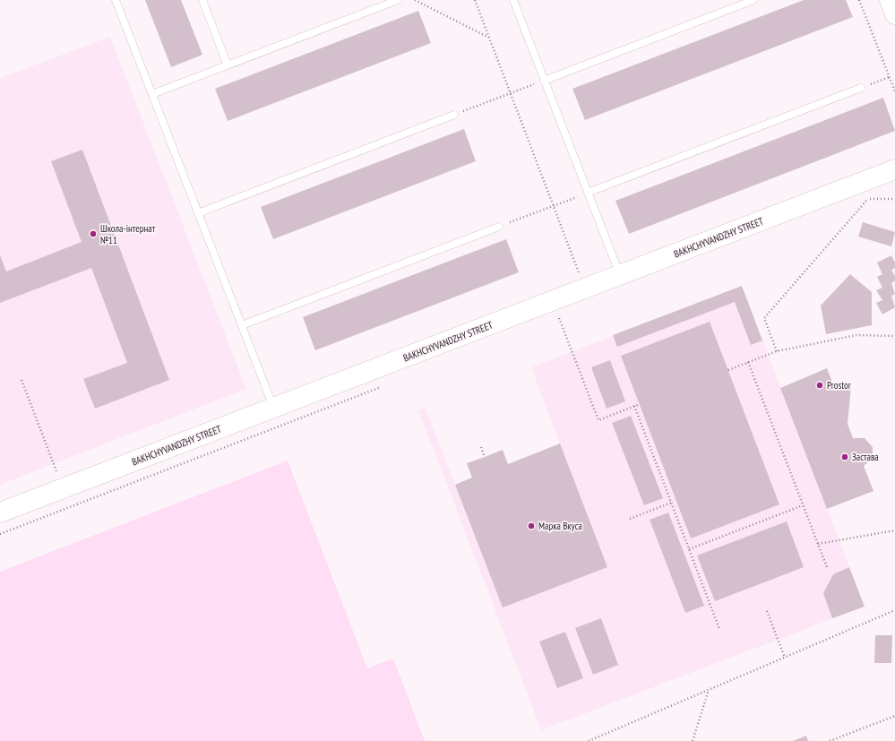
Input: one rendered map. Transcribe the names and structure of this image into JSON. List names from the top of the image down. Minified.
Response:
{"streets":{"street":["BAKHCHYVANDZHY STREET"]},"places":["Школа-інтернат №11","Prostor","Застава","Марка Вкуса"]}
